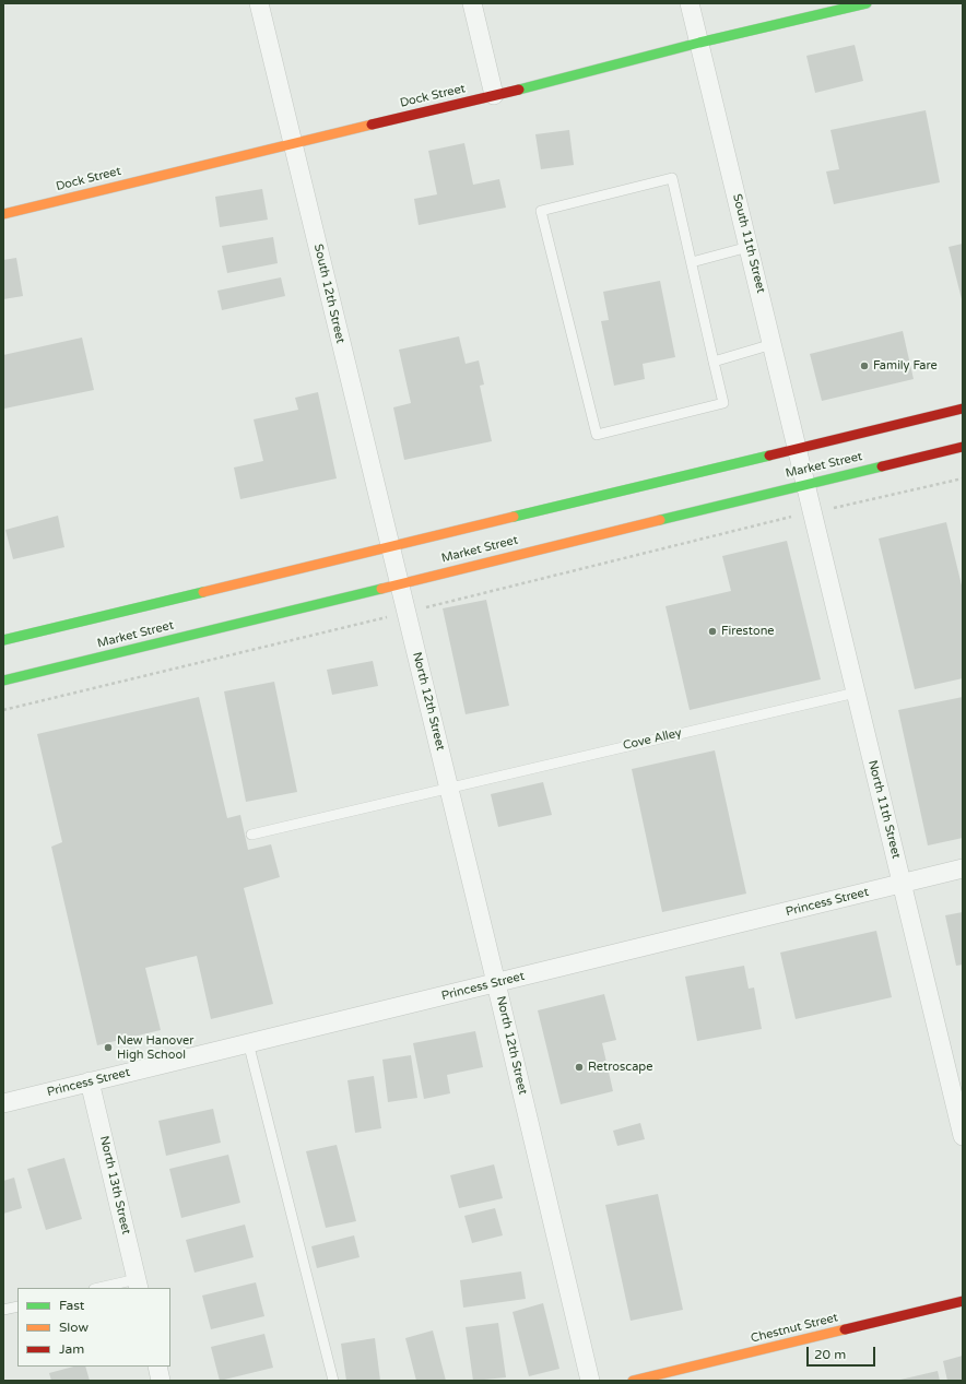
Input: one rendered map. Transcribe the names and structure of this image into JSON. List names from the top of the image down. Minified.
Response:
{"streets":{"main road":["Dock Street","Market Street","Chestnut Street"],"street":["South 11th Street","South 12th Street","North 12th Street","North 11th Street","Princess Street","North 13th Street"],"lane":["Cove Alley"]},"crossings":[["Dock Street","South 11th Street"],["Dock Street","South 12th Street"],["South 11th Street","Market Street"],["South 11th Street","North 11th Street"],["South 12th Street","Market Street"],["South 12th Street","North 12th Street"],["Market Street","North 12th Street"],["Market Street","North 11th Street"],["North 12th Street","Cove Alley"],["North 12th Street","Princess Street"],["Cove Alley","North 11th Street"],["North 11th Street","Princess Street"],["Princess Street","North 13th Street"]],"places":["Family Fare","Firestone","New Hanover High School","Retroscape"],"legend":["Fast","Slow","Jam"],"scale_bar":"20 m"}
